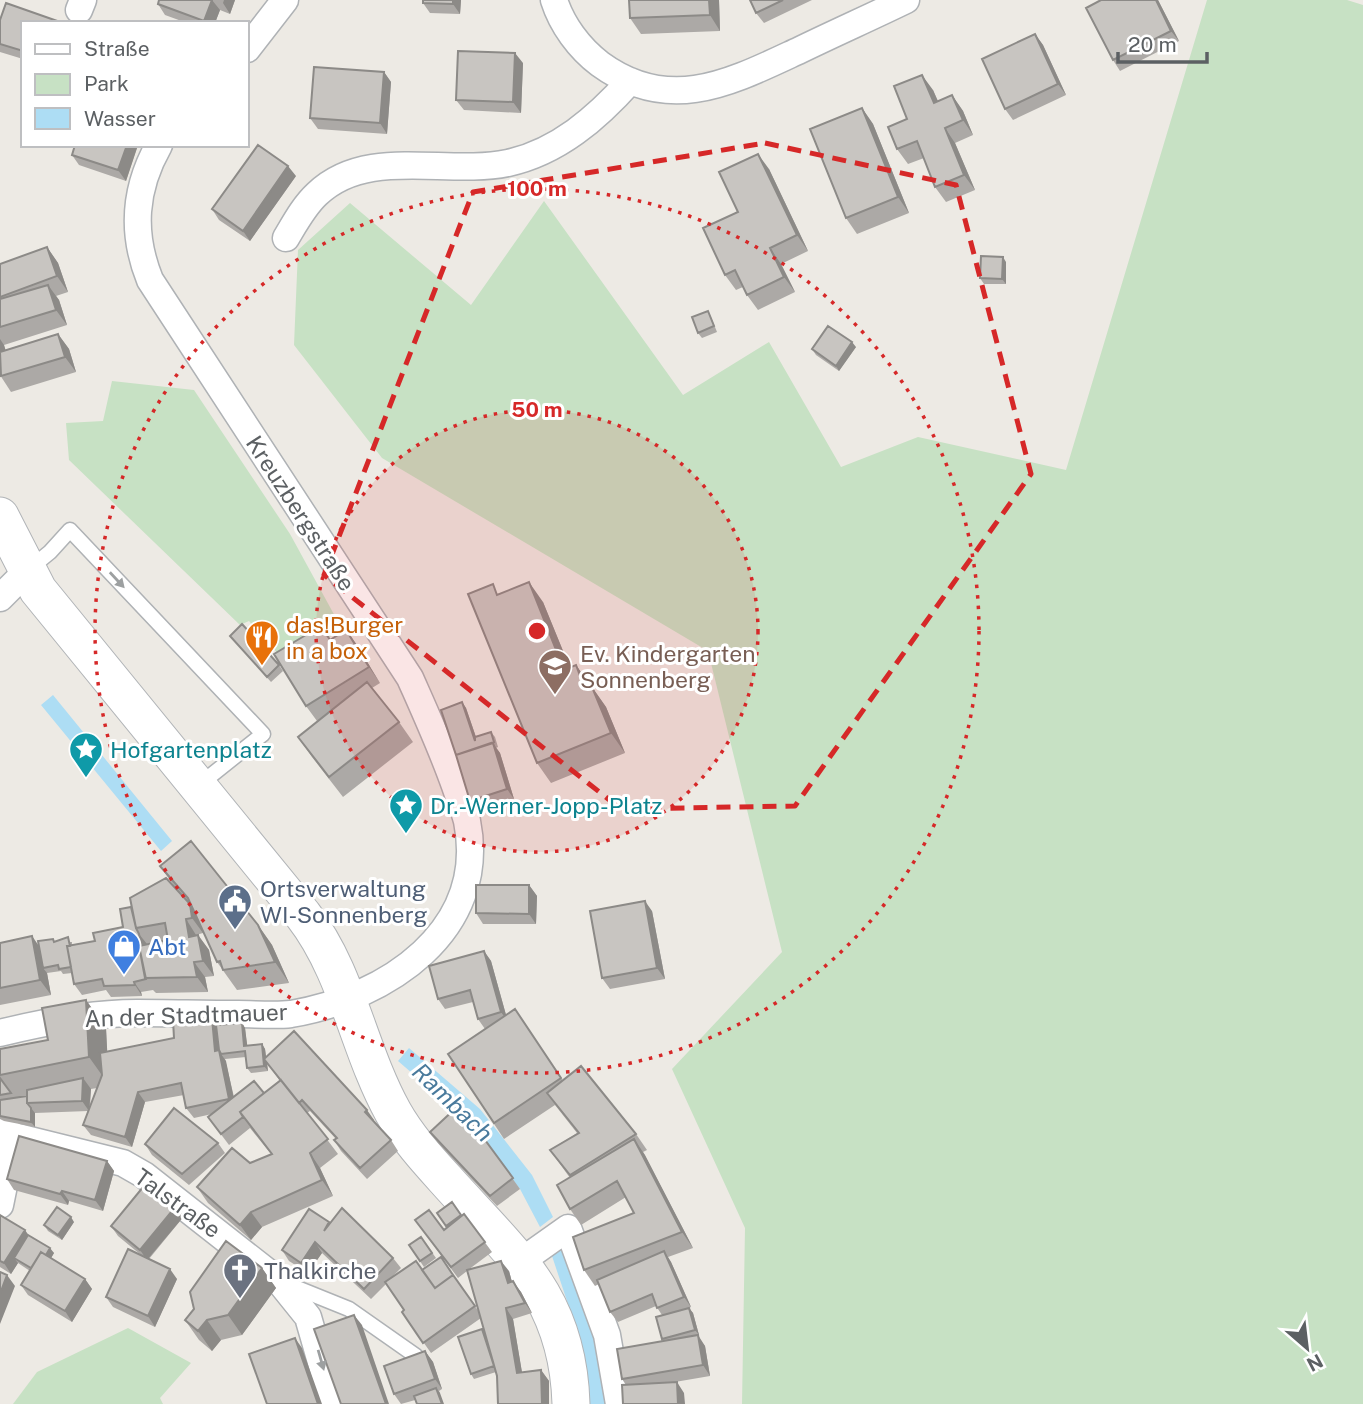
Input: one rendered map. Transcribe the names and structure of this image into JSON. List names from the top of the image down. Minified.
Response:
{"streets":{"street":["Kreuzbergstraße","An der Stadtmauer","Talstraße"]},"crossings":[["Kreuzbergstraße","An der Stadtmauer"]],"water":["Rambach"],"places":{"restaurant":["das!Burger in a box"],"school or university":["Ev. Kindergarten Sonnenberg"],"place":["Hofgartenplatz","Dr.-Werner-Jopp-Platz"],"public building":["Ortsverwaltung WI-Sonnenberg"],"shop":["Abt"],"church":["Thalkirche"]},"legend":["Straße","Park","Wasser"],"scale_bar":"20 m","north":"bottom right","rings":["100 m","50 m"]}
